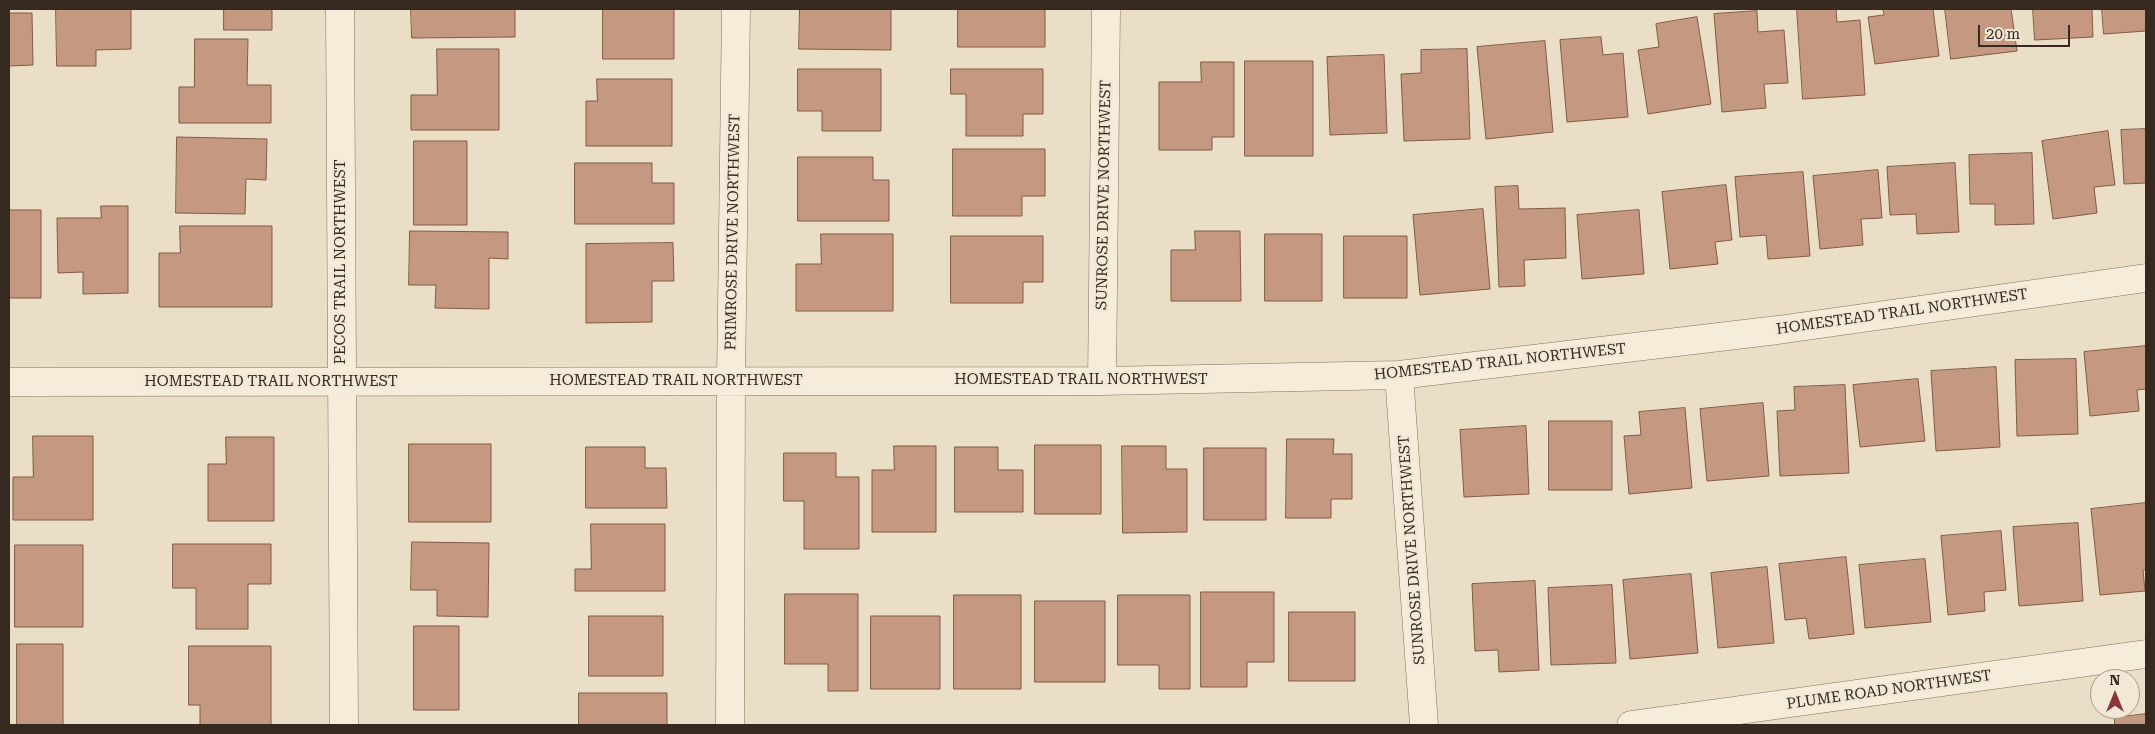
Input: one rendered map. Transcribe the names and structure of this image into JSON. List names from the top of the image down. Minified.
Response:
{"streets":{"street":["SUNROSE DRIVE NORTHWEST","PRIMROSE DRIVE NORTHWEST","PECOS TRAIL NORTHWEST","HOMESTEAD TRAIL NORTHWEST","PLUME ROAD NORTHWEST"]},"crossings":[["SUNROSE DRIVE NORTHWEST","HOMESTEAD TRAIL NORTHWEST"],["PRIMROSE DRIVE NORTHWEST","HOMESTEAD TRAIL NORTHWEST"],["PECOS TRAIL NORTHWEST","HOMESTEAD TRAIL NORTHWEST"]],"scale_bar":"20 m","north":"top"}
